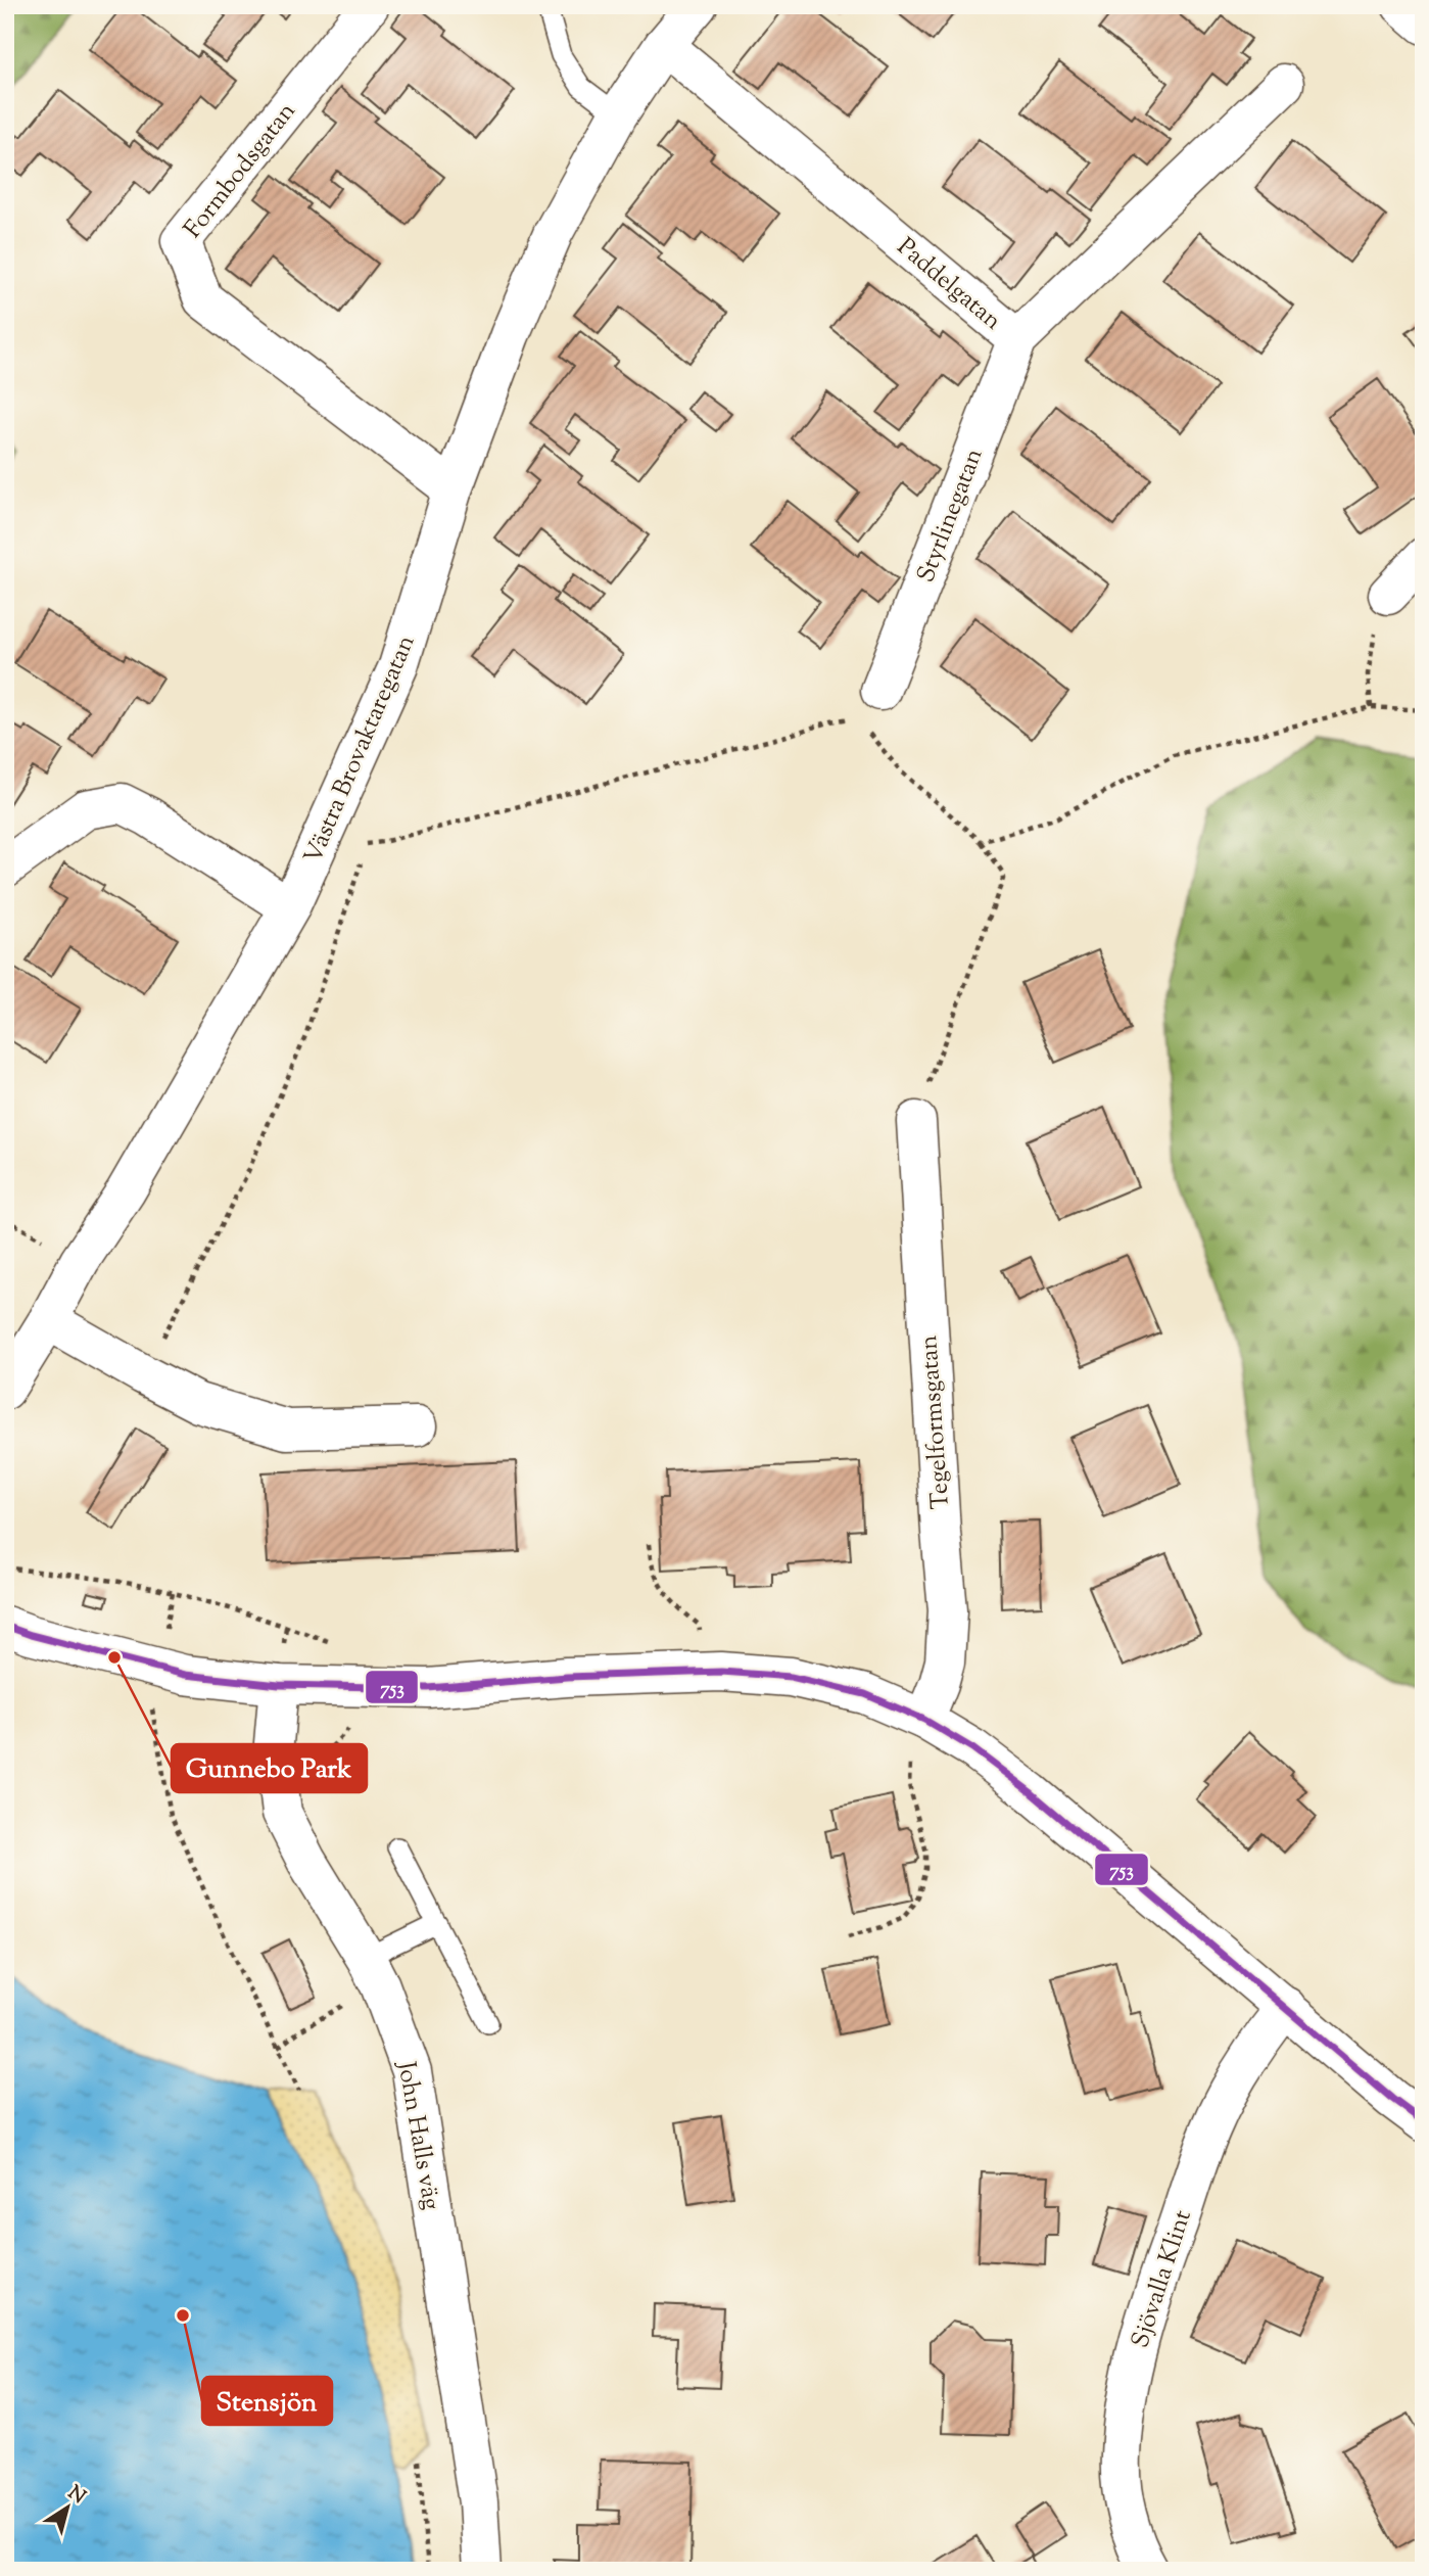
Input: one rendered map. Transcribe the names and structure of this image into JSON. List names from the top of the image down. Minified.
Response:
{"streets":{"street":["Formbodsgatan","Paddelgatan","Styrlinegatan","Västra Brovaktaregatan","Tegelformsgatan","John Halls väg","Sjövalla Klint"]},"crossings":[["Formbodsgatan","Västra Brovaktaregatan"],["Paddelgatan","Styrlinegatan"],["Paddelgatan","Västra Brovaktaregatan"]],"places":["Gunnebo Park","Stensjön"],"lines":["transit line 753"],"north":"top right"}
